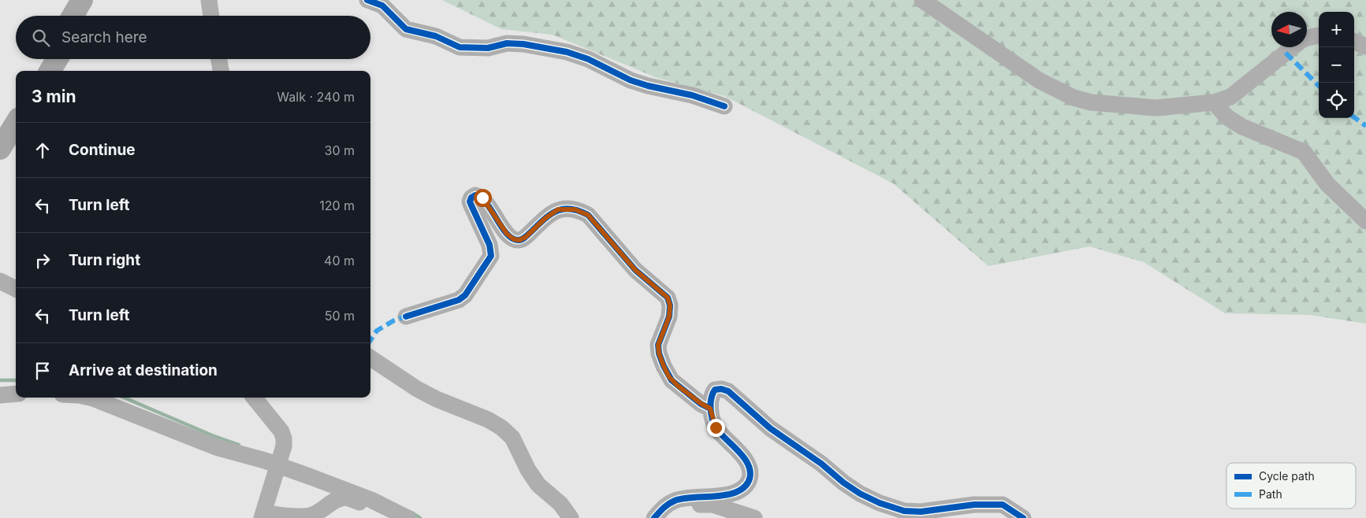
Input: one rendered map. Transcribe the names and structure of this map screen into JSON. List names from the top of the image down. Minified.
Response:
{"legend":["Cycle path","Path"],"north":"left","page":{"map_buttons":["+","−"],"search":"Search here","heading":["3 min","Walk · 240 m"],"list":[["Continue","30 m"],["Turn left","120 m"],["Turn right","40 m"],["Turn left","50 m"],"Arrive at destination"]}}
